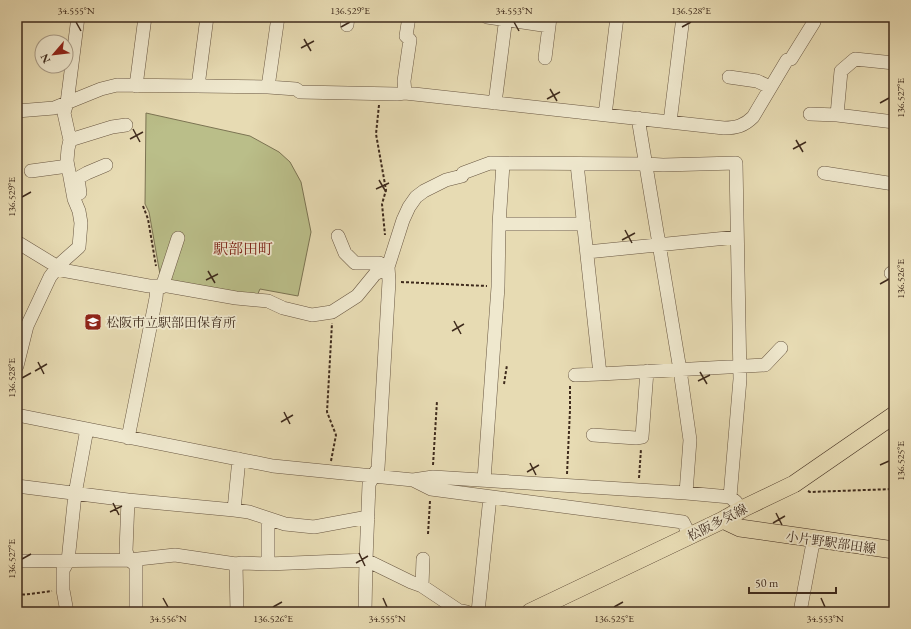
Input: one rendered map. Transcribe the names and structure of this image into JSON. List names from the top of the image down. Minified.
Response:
{"streets":{"main road":["松阪多気線","小片野駅部田線"]},"crossings":[["松阪多気線","小片野駅部田線"]],"districts":["駅部田町"],"places":{"school or university":["松阪市立駅部田保育所"]},"scale_bar":"50 m","north":"bottom left","coordinates":["34.555°N","136.529°E","34.553°N","136.528°E","136.527°E","136.526°E","136.525°E","34.556°N"]}
